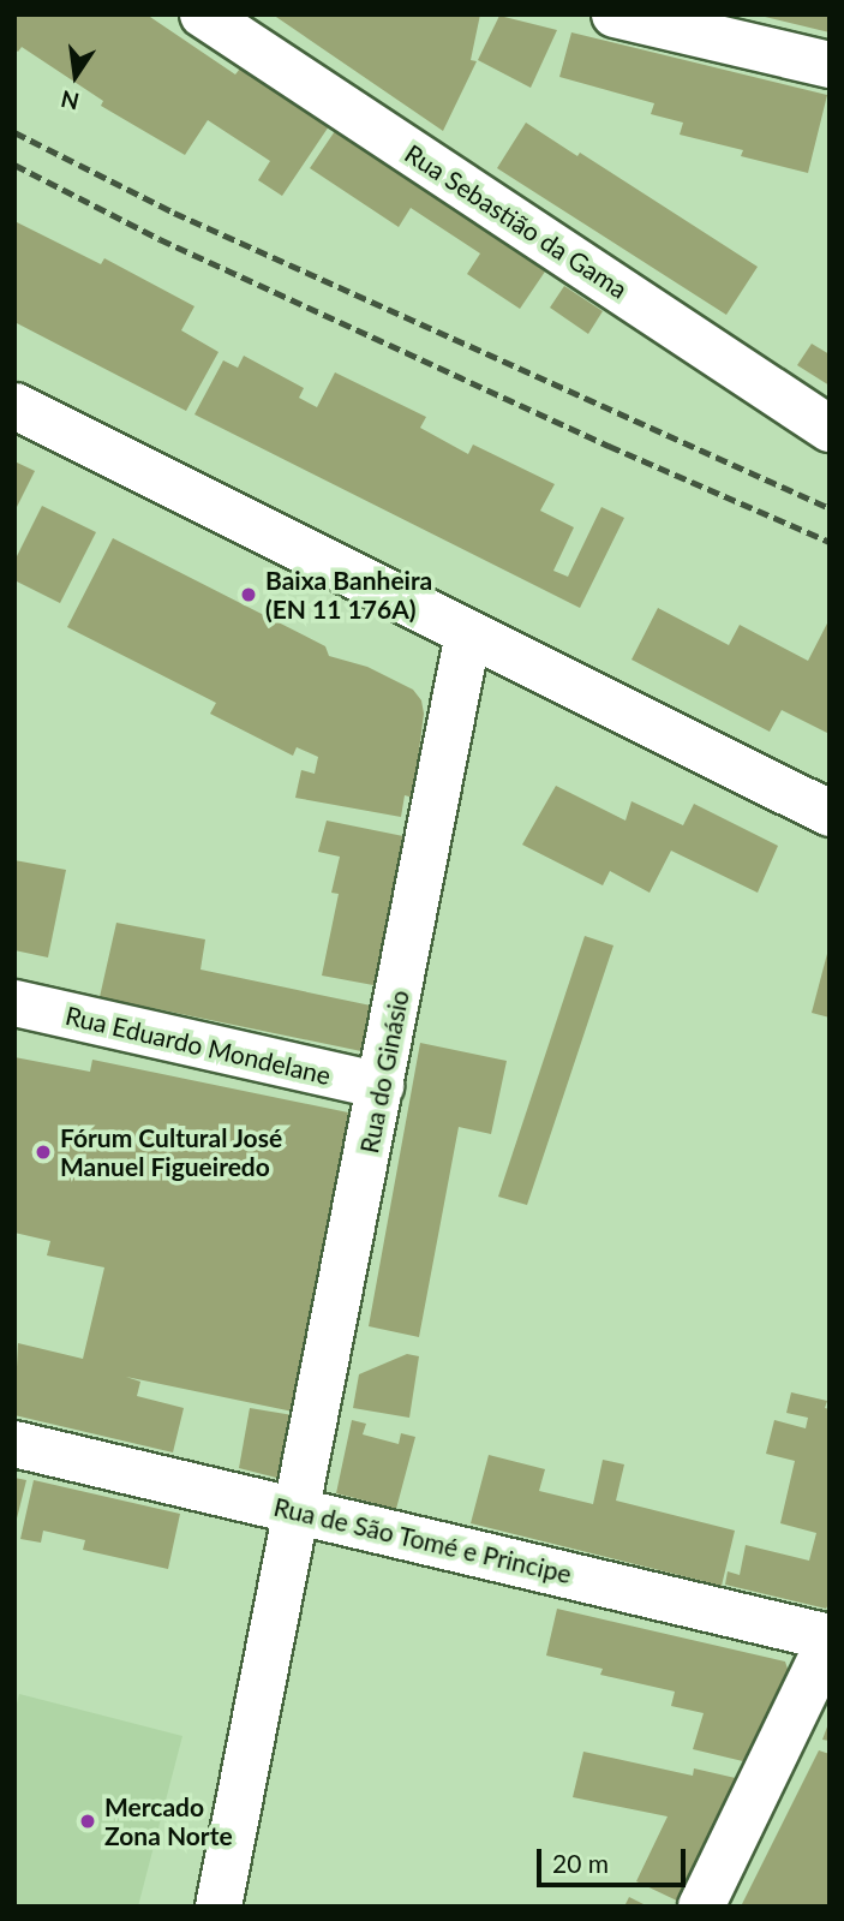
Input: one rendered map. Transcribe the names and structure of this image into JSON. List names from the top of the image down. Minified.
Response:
{"streets":{"street":["Rua Sebastião da Gama","Rua Eduardo Mondelane","Rua do Ginásio","Rua de São Tomé e Principe"]},"crossings":[["Rua Eduardo Mondelane","Rua do Ginásio"],["Rua do Ginásio","Rua de São Tomé e Principe"]],"places":["Baixa Banheira (EN 11 176A)","Fórum Cultural José Manuel Figueiredo","Mercado Zona Norte"],"scale_bar":"20 m","north":"bottom"}
